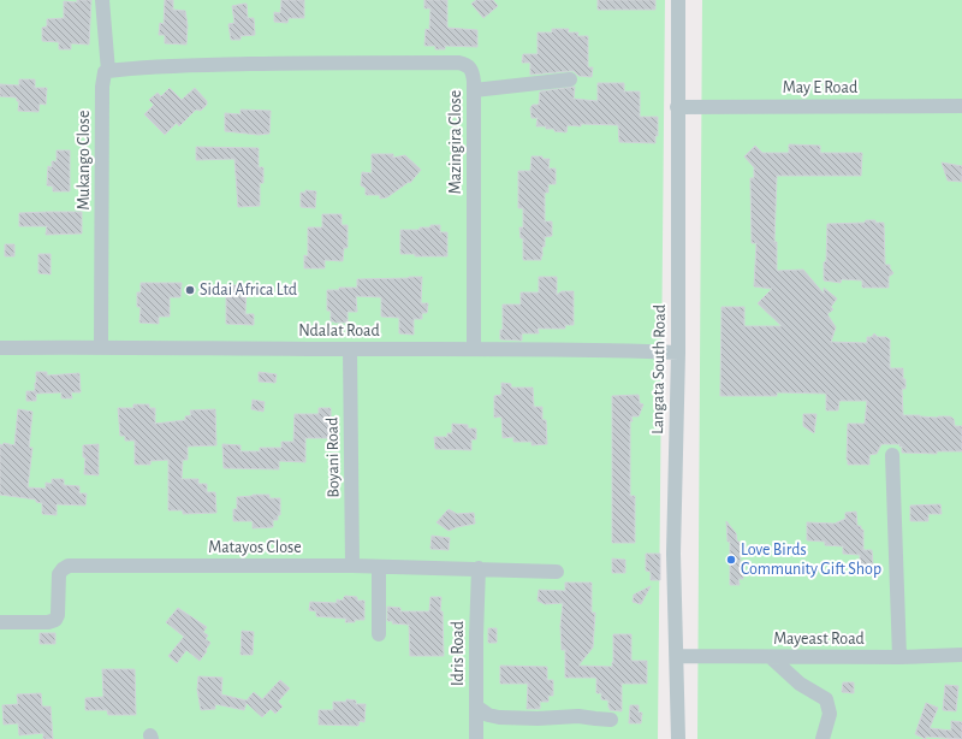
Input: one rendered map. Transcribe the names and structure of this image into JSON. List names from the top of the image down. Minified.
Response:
{"streets":{"street":["May E Road","Mazingira Close","Mukango Close","Ndalat Road","Langata South Road","Boyani Road","Matayos Close","Mayeast Road","Idris Road"]},"crossings":[["May E Road","Langata South Road"],["Mazingira Close","Mukango Close"],["Mazingira Close","Ndalat Road"],["Mukango Close","Ndalat Road"],["Ndalat Road","Langata South Road"],["Ndalat Road","Boyani Road"],["Langata South Road","Mayeast Road"],["Boyani Road","Matayos Close"],["Matayos Close","Idris Road"]],"places":["Sidai Africa Ltd","Love Birds Community Gift Shop"]}
